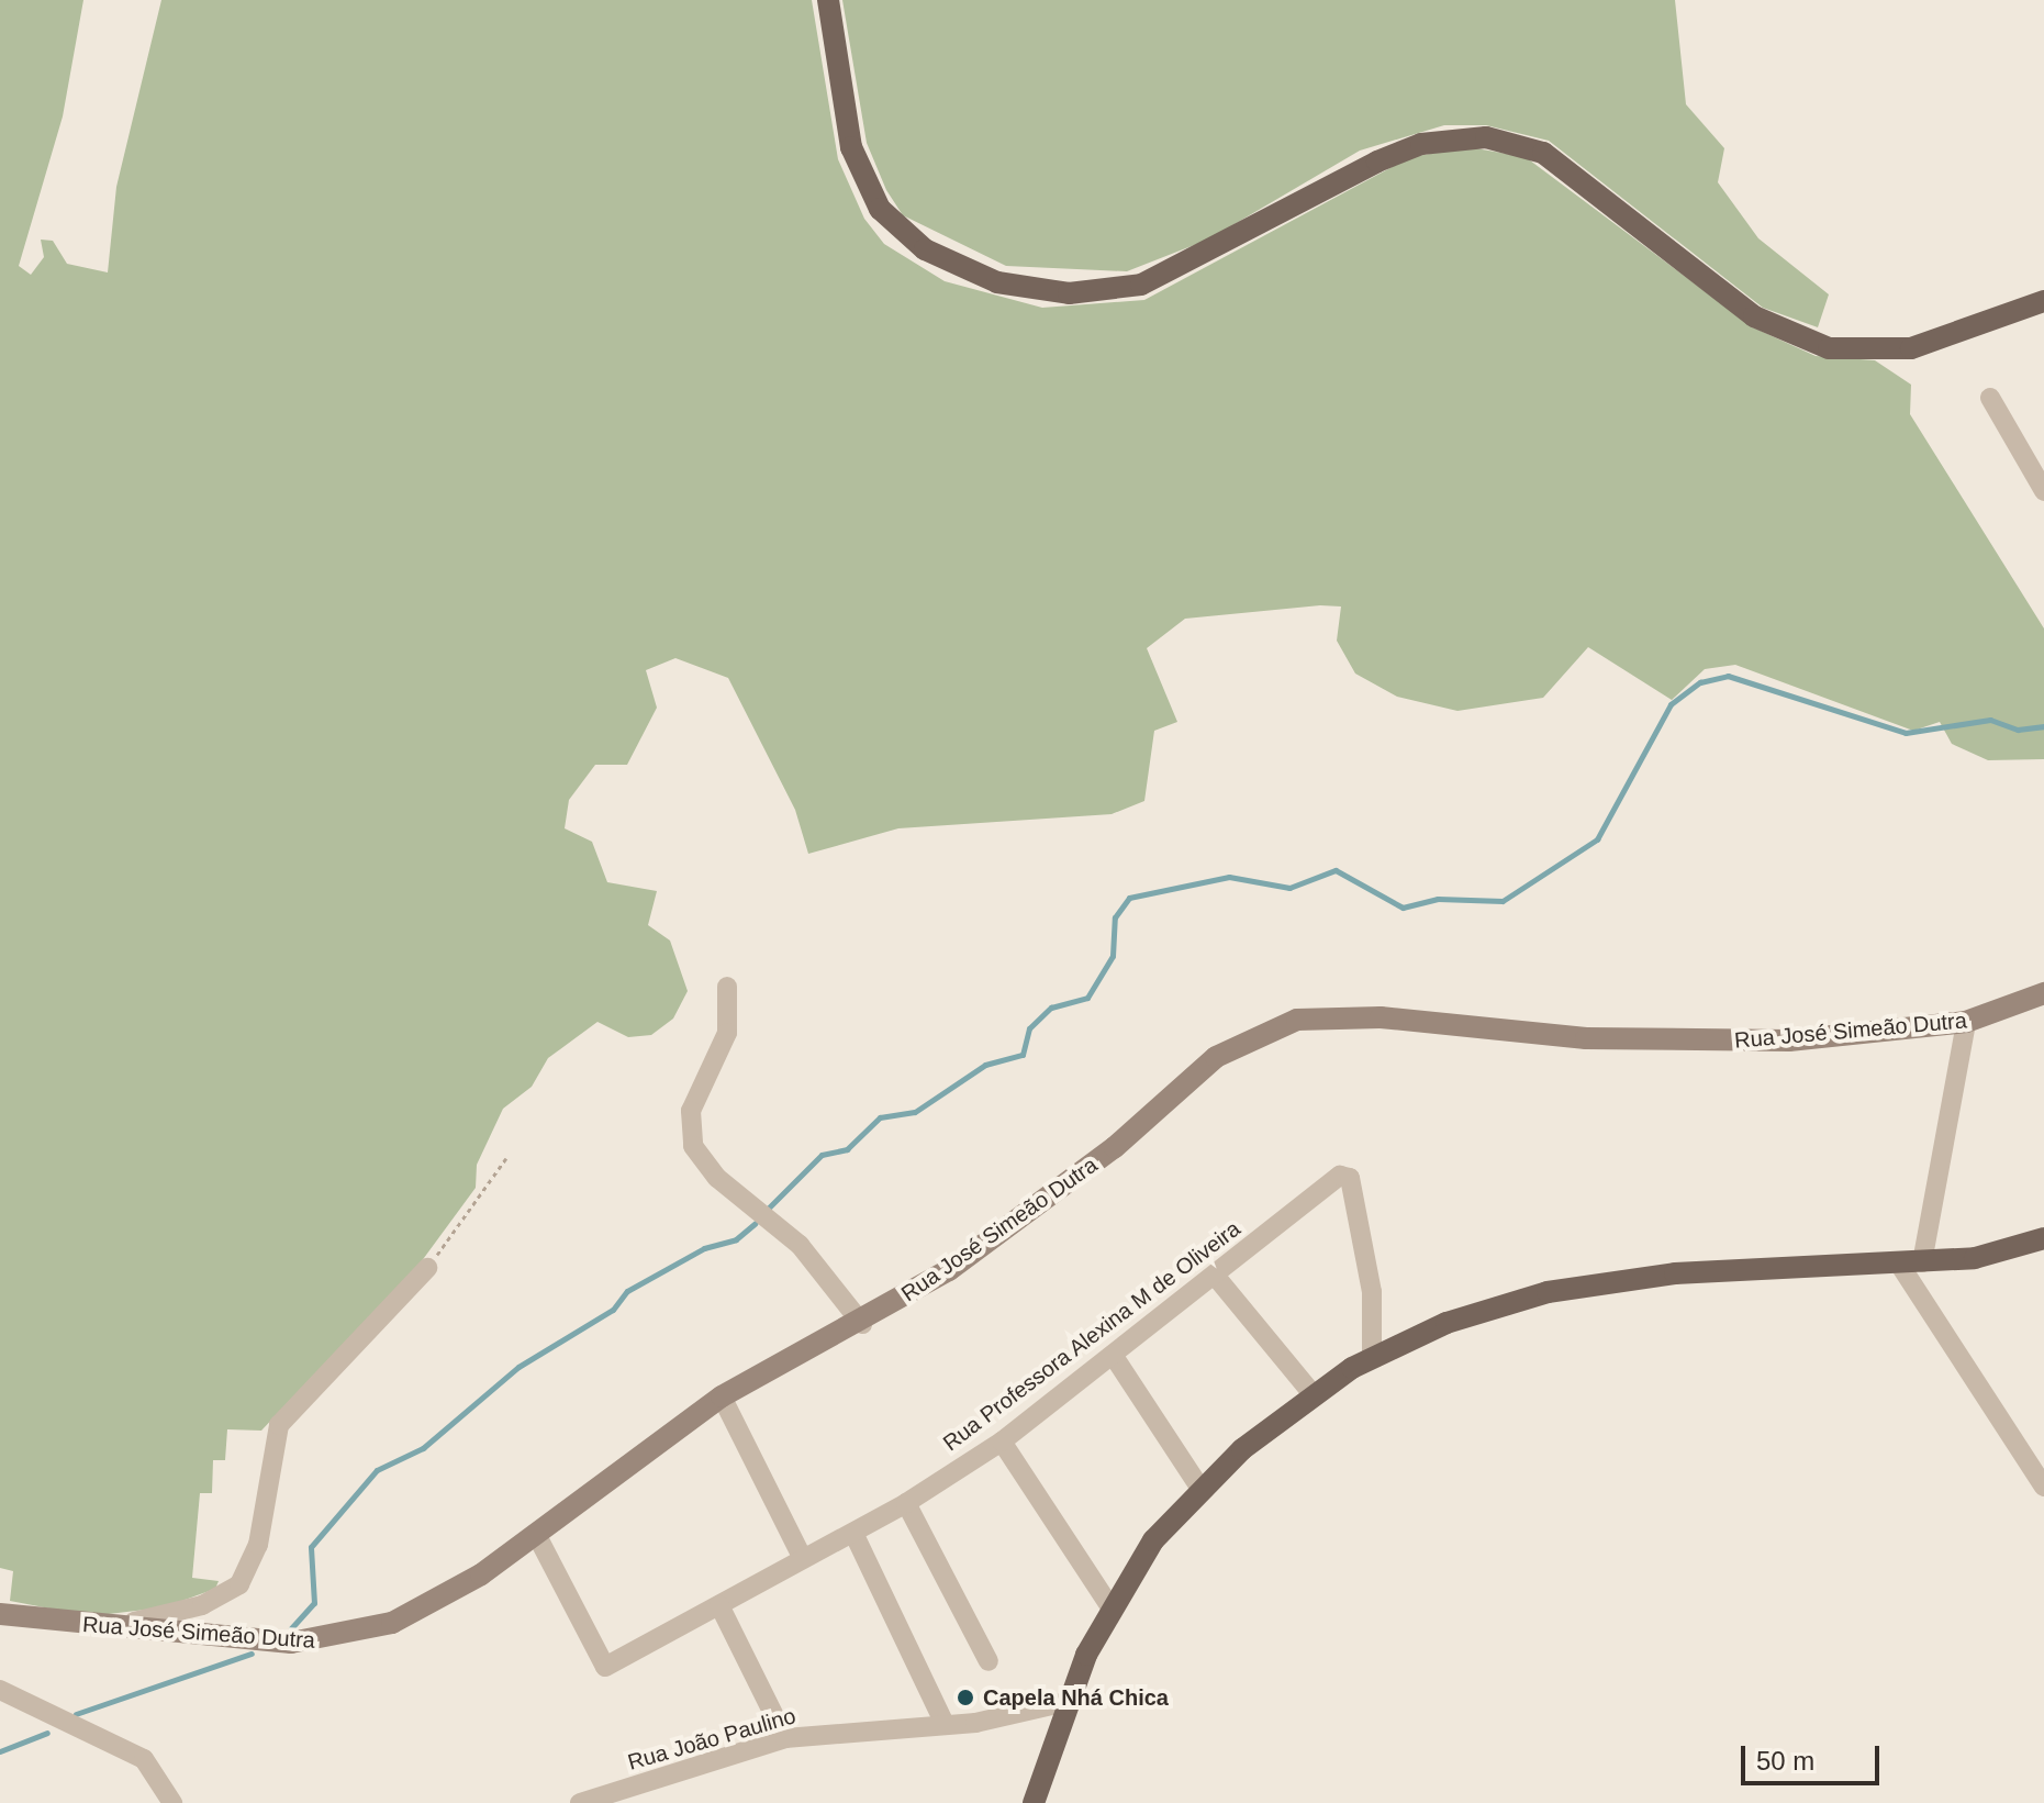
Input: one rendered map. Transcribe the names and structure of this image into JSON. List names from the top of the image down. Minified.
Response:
{"streets":{"main road":["Rua José Simeão Dutra"],"street":["Rua Professora Alexina M de Oliveira","Rua João Paulino"]},"crossings":[["Rua José Simeão Dutra","Rua Professora Alexina M de Oliveira"]],"places":["Capela Nhá Chica"],"scale_bar":"50 m"}
